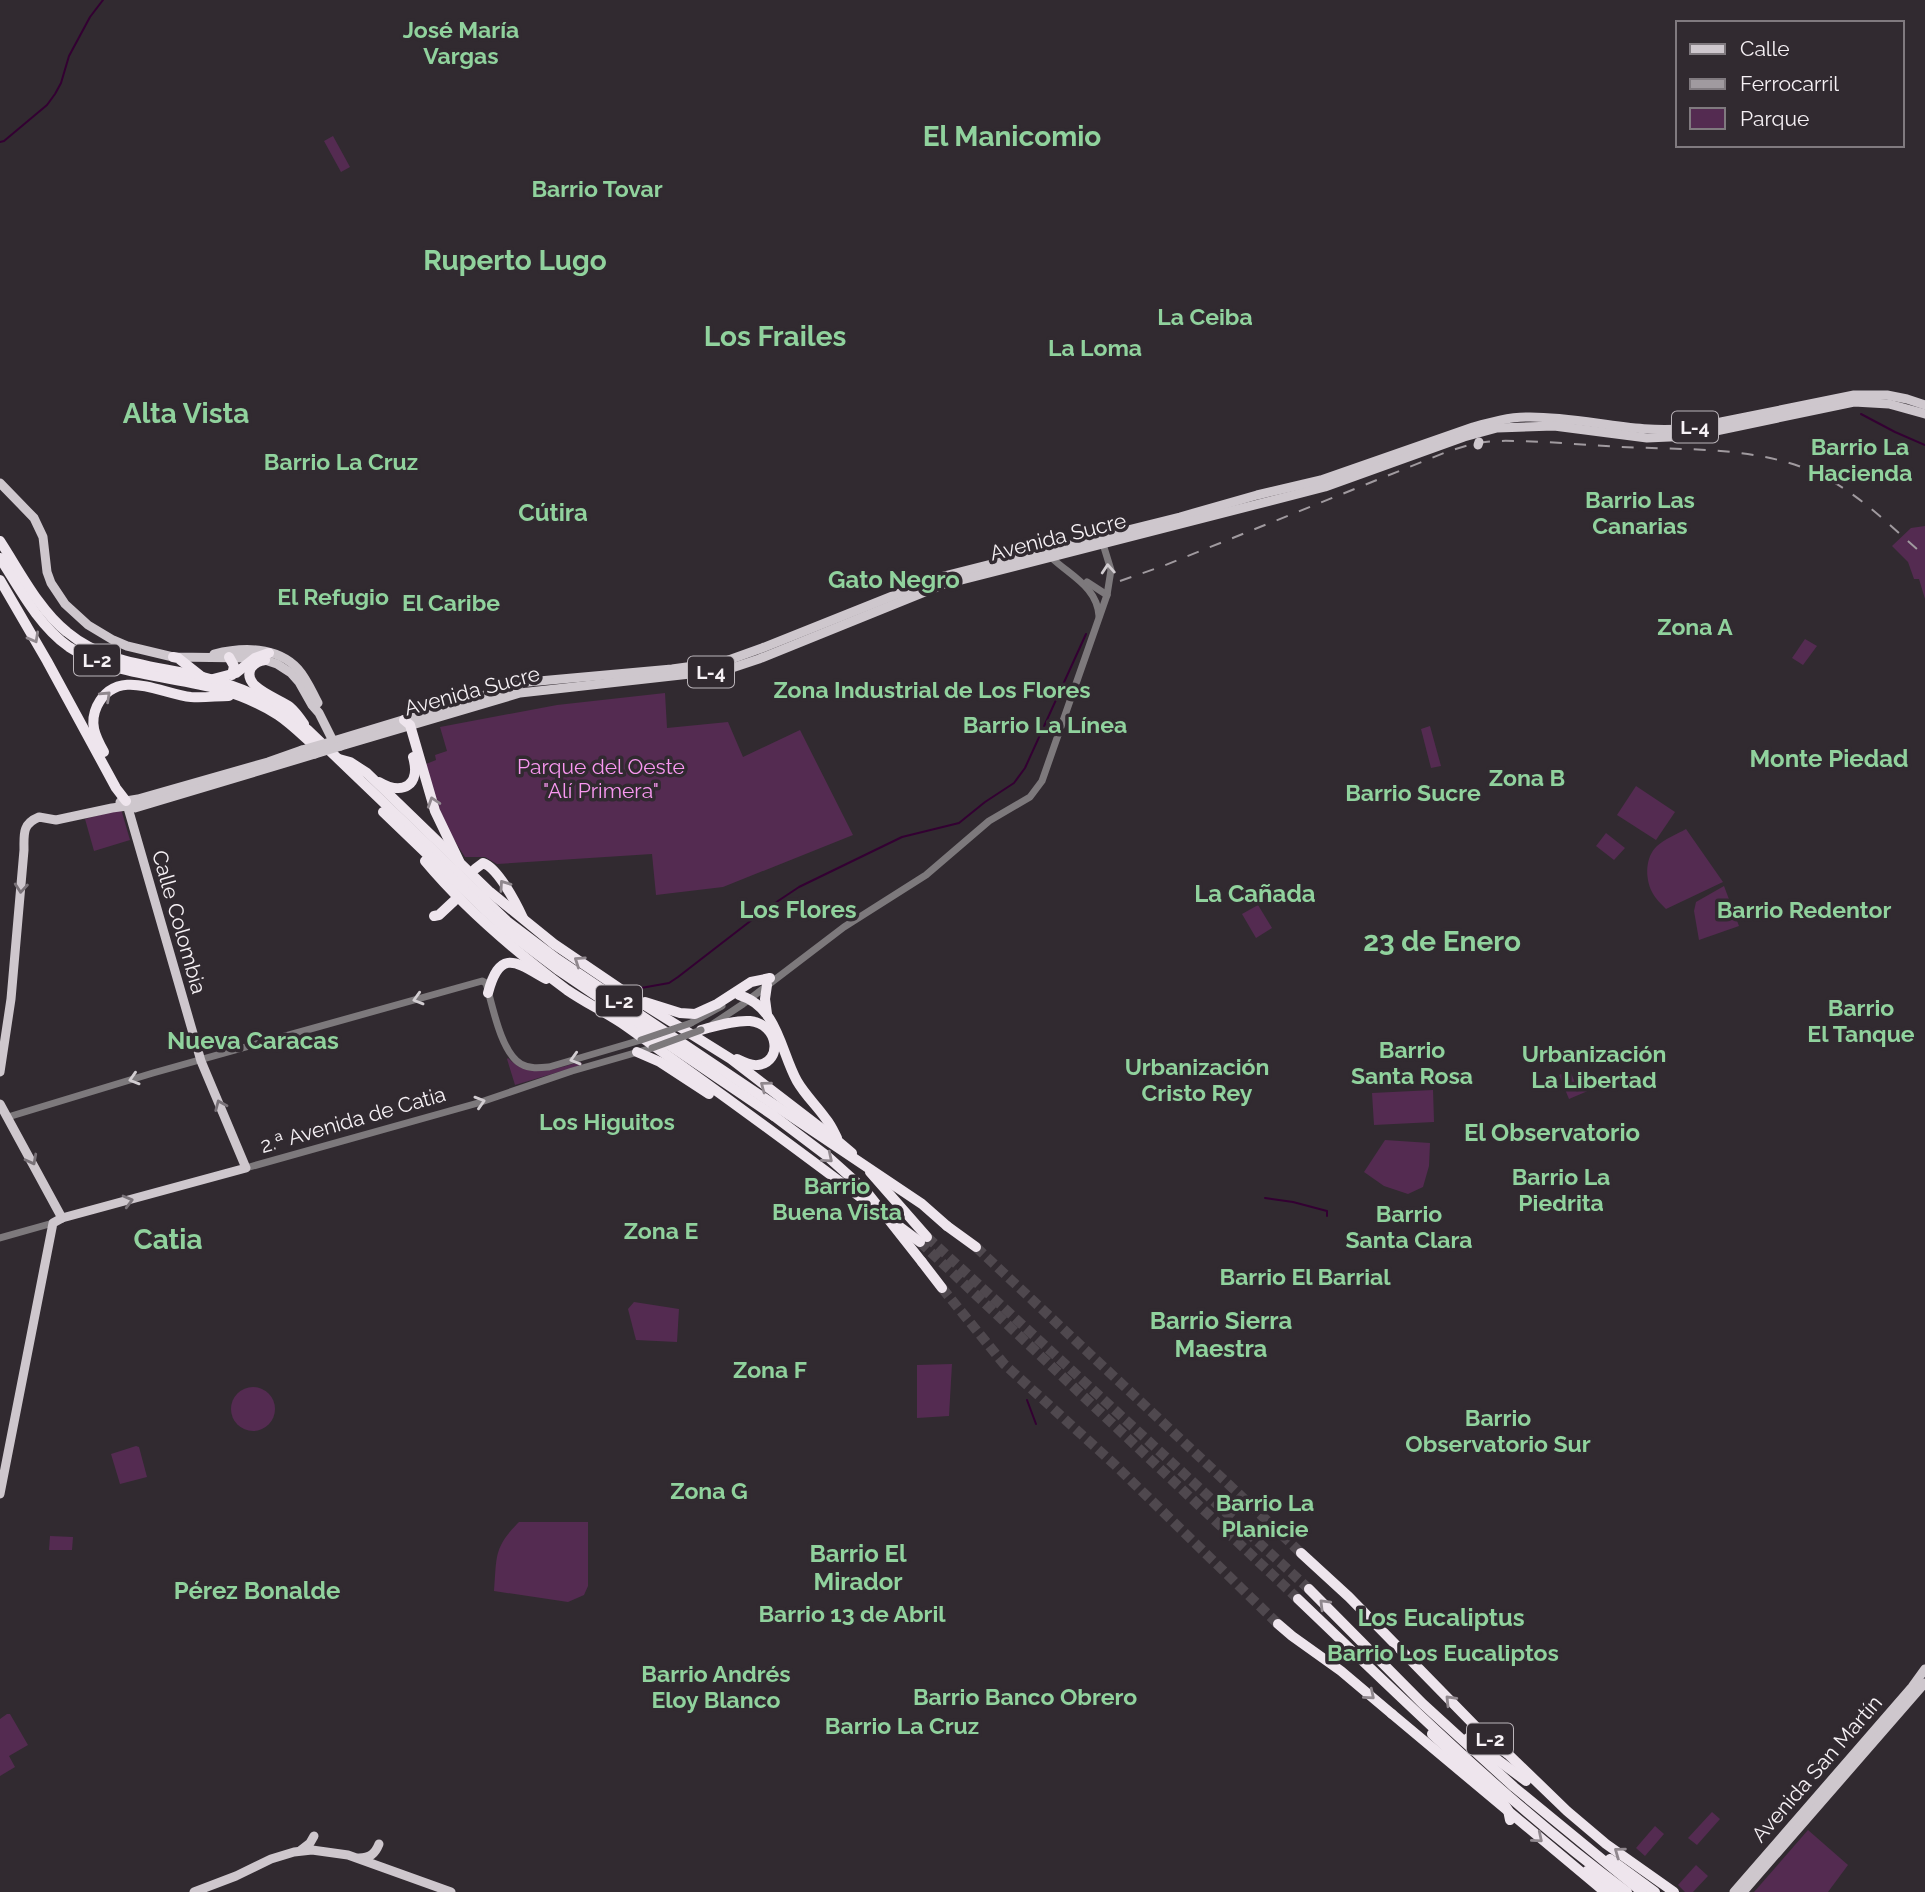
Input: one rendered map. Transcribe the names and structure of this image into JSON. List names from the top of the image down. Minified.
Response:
{"streets":{"highway":["L-2"],"main road":["L-4","Avenida Sucre","Calle Colombia","2.ª Avenida de Catia","Avenida San Martín"]},"crossings":[["Avenida Sucre","Calle Colombia"],["Calle Colombia","2.ª Avenida de Catia"]],"one_way":["2.ª Avenida de Catia"],"districts":["José María Vargas","El Manicomio","Barrio Tovar","Ruperto Lugo","La Ceiba","Los Frailes","La Loma","Alta Vista","Barrio La Hacienda","Barrio La Cruz","Barrio Las Canarias","Cútira","Gato Negro","El Refugio","El Caribe","Zona A","Zona Industrial de Los Flores","Barrio La Línea","Monte Piedad","Zona B","Barrio Sucre","La Cañada","Los Flores","Barrio Redentor","23 de Enero","Barrio El Tanque","Nueva Caracas","Barrio Santa Rosa","Urbanización La Libertad","Urbanización Cristo Rey","Los Higuitos","El Observatorio","Barrio La Piedrita","Barrio Buena Vista","Barrio Santa Clara","Zona E","Catia","Barrio El Barrial","Barrio Sierra Maestra","Zona F","Barrio Observatorio Sur","Zona G","Barrio La Planicie","Barrio El Mirador","Pérez Bonalde","Barrio 13 de Abril","Los Eucaliptus","Barrio Los Eucaliptos","Barrio Andrés Eloy Blanco","Barrio Banco Obrero","Barrio La Cruz"],"parks":["Parque del Oeste \"Alí Primera\""],"legend":["Calle","Ferrocarril","Parque"]}
